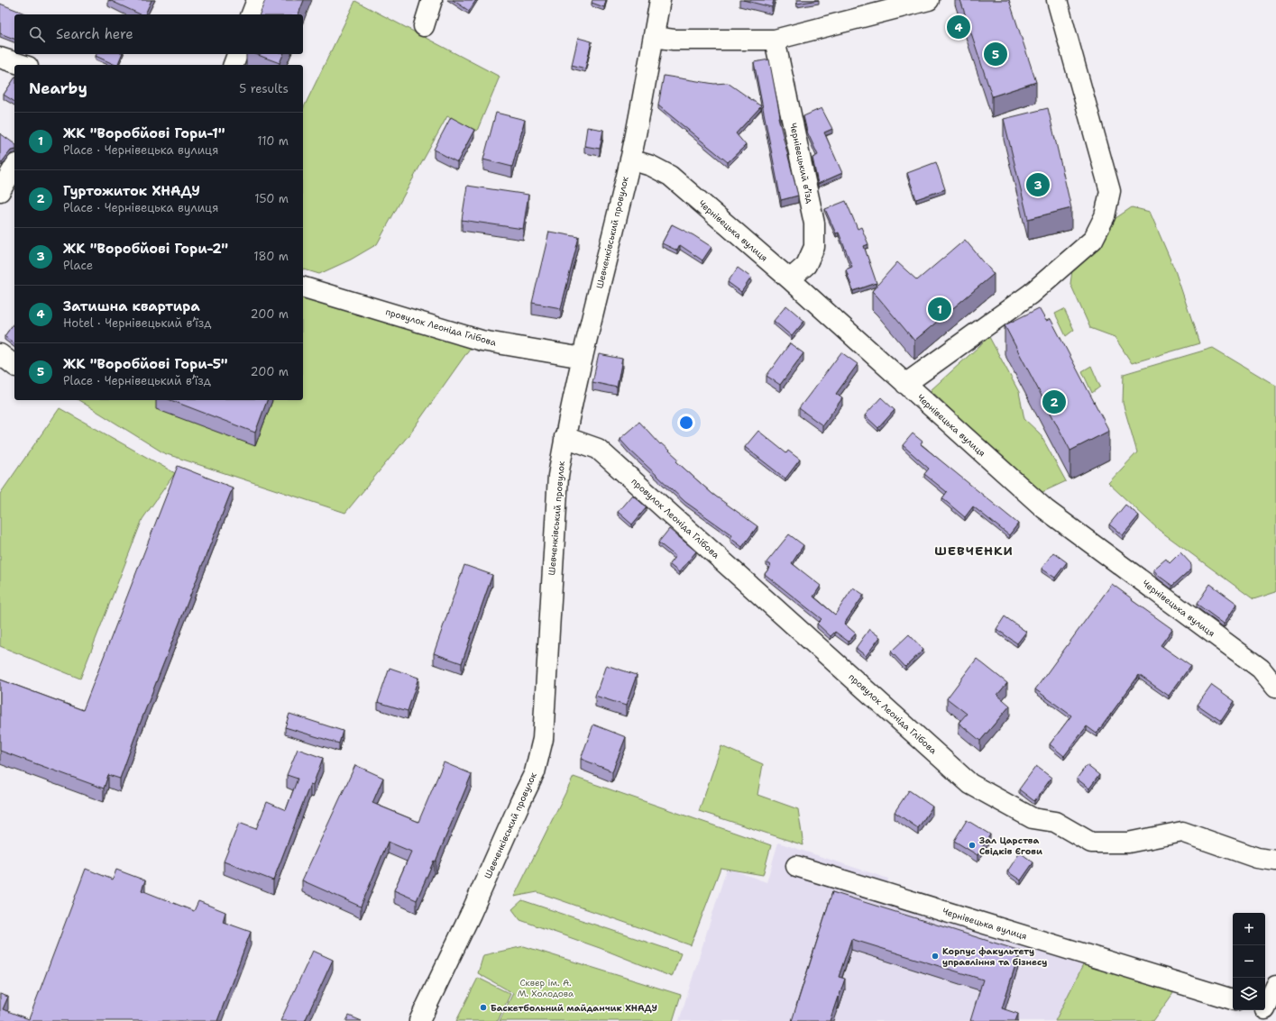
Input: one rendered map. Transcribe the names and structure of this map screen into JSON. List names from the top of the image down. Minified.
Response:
{"streets":{"street":["Чернівецький вʼїзд","Чернівецька вулиця","Шевченківський провулок","провулок Леоніда Глібова"]},"crossings":[["Чернівецький вʼїзд","Чернівецька вулиця"],["Чернівецька вулиця","Шевченківський провулок"],["Шевченківський провулок","провулок Леоніда Глібова"]],"districts":["ШЕВЧЕНКИ"],"parks":["Сквер ім. А. М. Холодова"],"places":["Зал Царства Свідків Єгови","Корпус факультету управління та бізнесу","Баскетбольний майданчик ХНАДУ"],"page":{"pins":["4","5","3","1","2"],"search":"Search here","heading":["Nearby","5 results"],"list":[{"mark":"1","name":"ЖК \"Воробйові Гори-1\"","note":"Place · Чернівецька вулиця","value":"110 m"},{"mark":"2","name":"Гуртожиток ХНАДУ","note":"Place · Чернівецька вулиця","value":"150 m"},{"mark":"3","name":"ЖК \"Воробйові Гори-2\"","note":"Place","value":"180 m"},{"mark":"4","name":"Затишна квартира","note":"Hotel · Чернівецький вʼїзд","value":"200 m"},{"mark":"5","name":"ЖК \"Воробйові Гори-5\"","note":"Place · Чернівецький вʼїзд","value":"200 m"}],"map_buttons":["+","−"]}}
